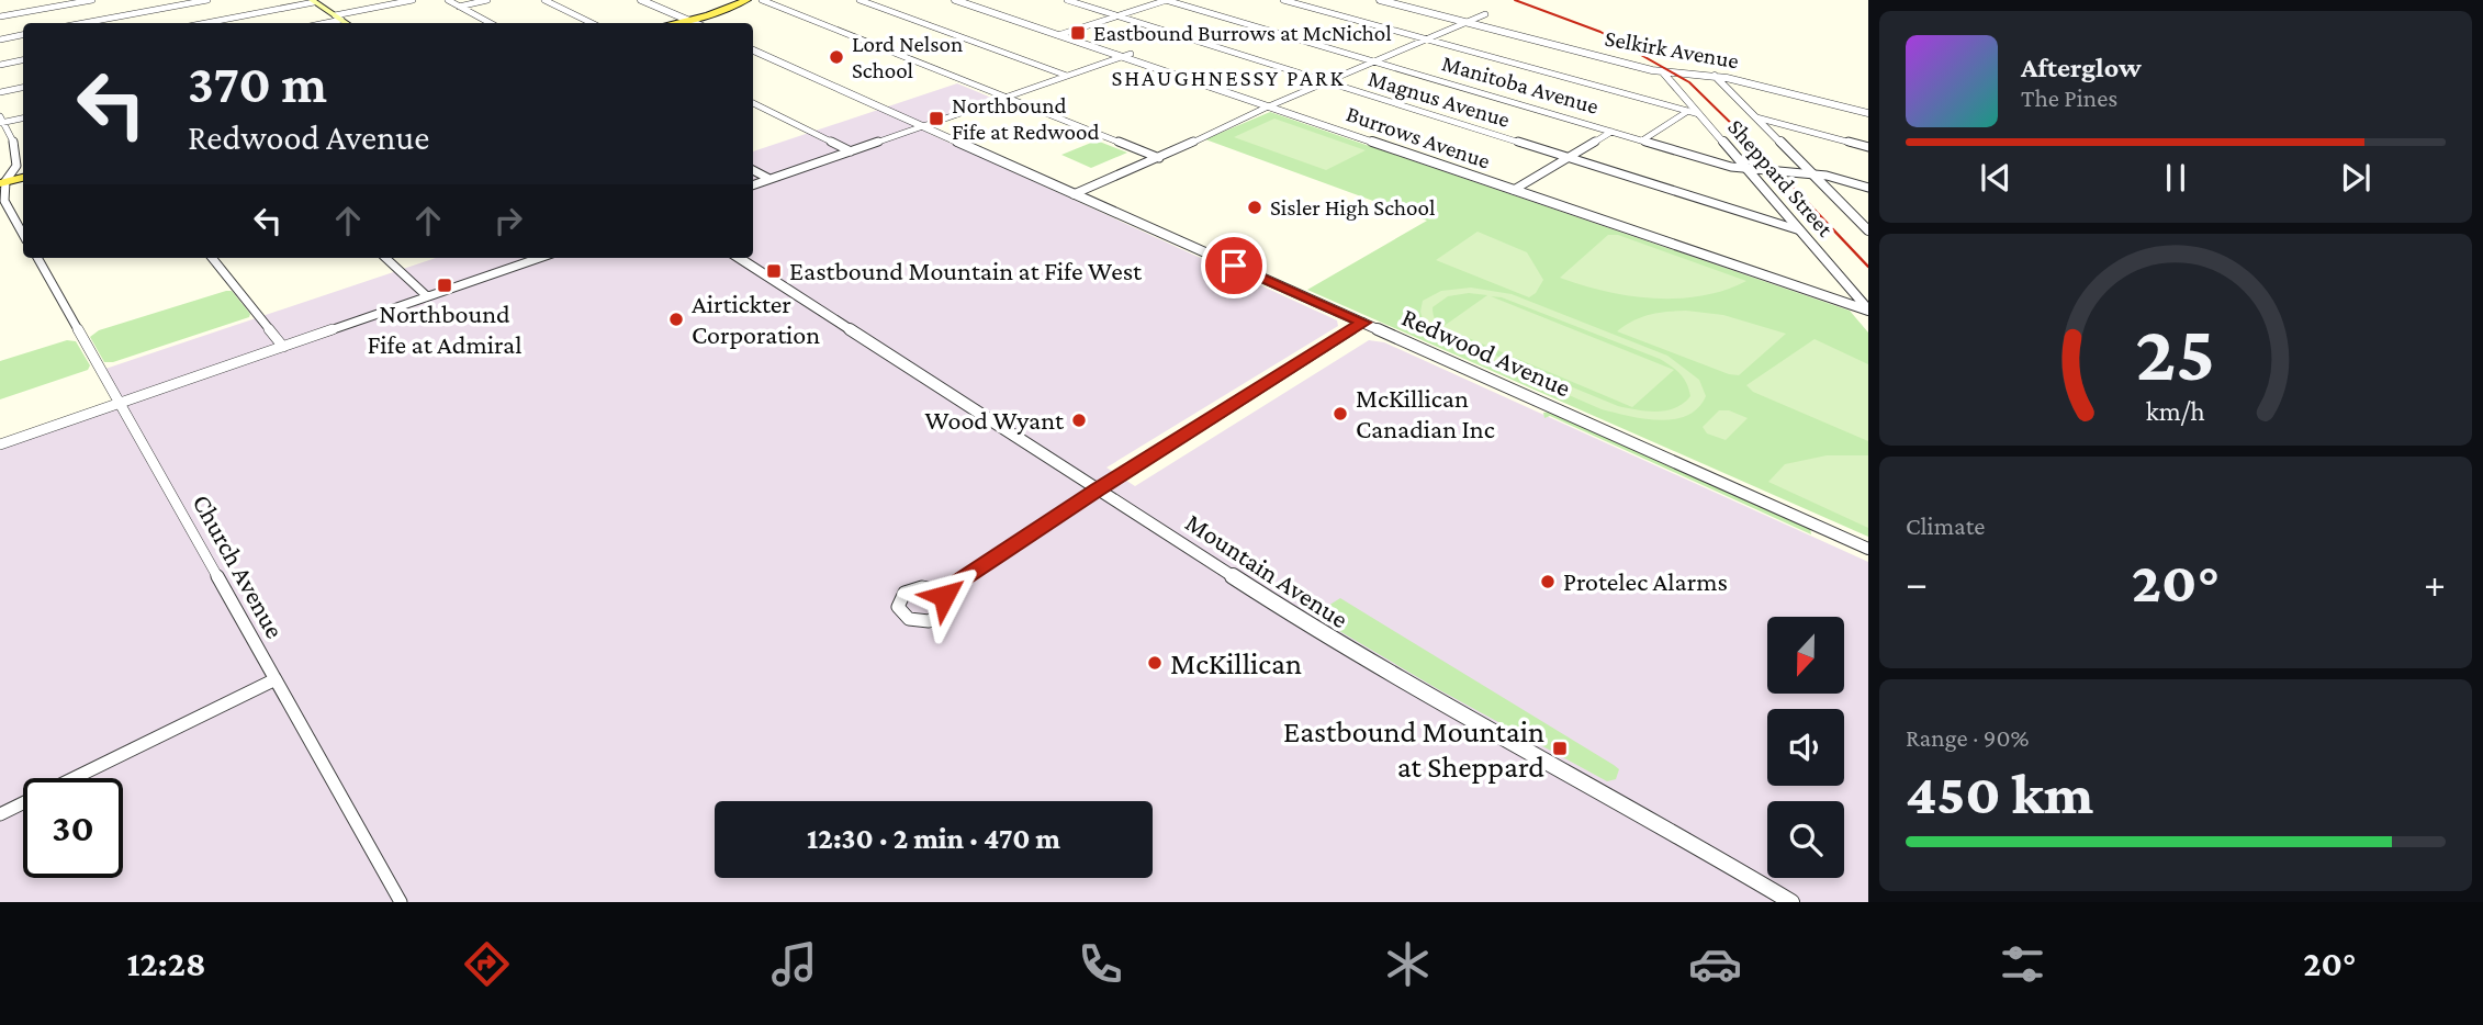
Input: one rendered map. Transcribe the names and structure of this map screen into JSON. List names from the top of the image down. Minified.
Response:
{"streets":{"street":["Selkirk Avenue","Manitoba Avenue","Magnus Avenue","Burrows Avenue","Sheppard Street","Redwood Avenue","Church Avenue","Mountain Avenue"]},"crossings":[["Selkirk Avenue","Sheppard Street"],["Manitoba Avenue","Sheppard Street"],["Magnus Avenue","Sheppard Street"],["Burrows Avenue","Sheppard Street"]],"districts":["SHAUGHNESSY PARK"],"places":{"transit":["Eastbound Burrows at McNichol","Northbound Fife at Redwood","Eastbound Mountain at Fife West","Northbound Fife at Admiral","Eastbound Mountain at Sheppard"],"other":["Lord Nelson School","Sisler High School","Airtickter Corporation","McKillican Canadian Inc","Wood Wyant","Protelec Alarms","McKillican"]},"north":"bottom","page":{"turn":["370 m","Redwood Avenue"],"song":["Afterglow","The Pines"],"tile":["Climate",["Range · 90%","450 km"]],"heat":["−","20°","+"],"limit":"30","trip":"12:30 · 2 min · 470 m","tabs":["12:28","20°"],"gauge":["25","km/h"]}}
